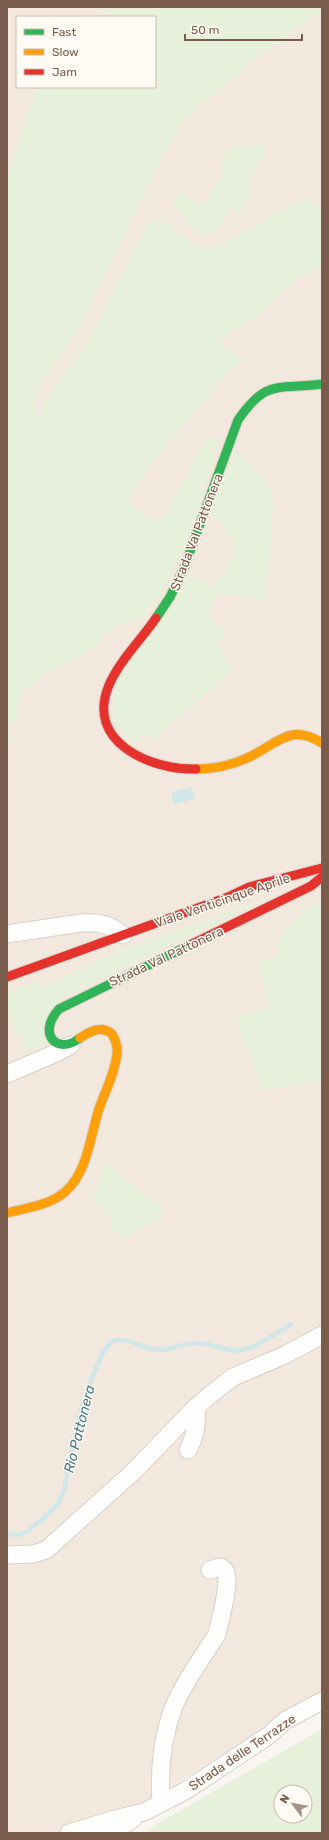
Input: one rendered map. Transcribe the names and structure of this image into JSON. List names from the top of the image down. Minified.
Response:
{"streets":{"street":["Strada Val Pattonera","Viale Venticinque Aprile","Strada delle Terrazze"]},"water":["Rio Pattonera"],"legend":["Fast","Slow","Jam"],"scale_bar":"50 m","north":"top left"}
